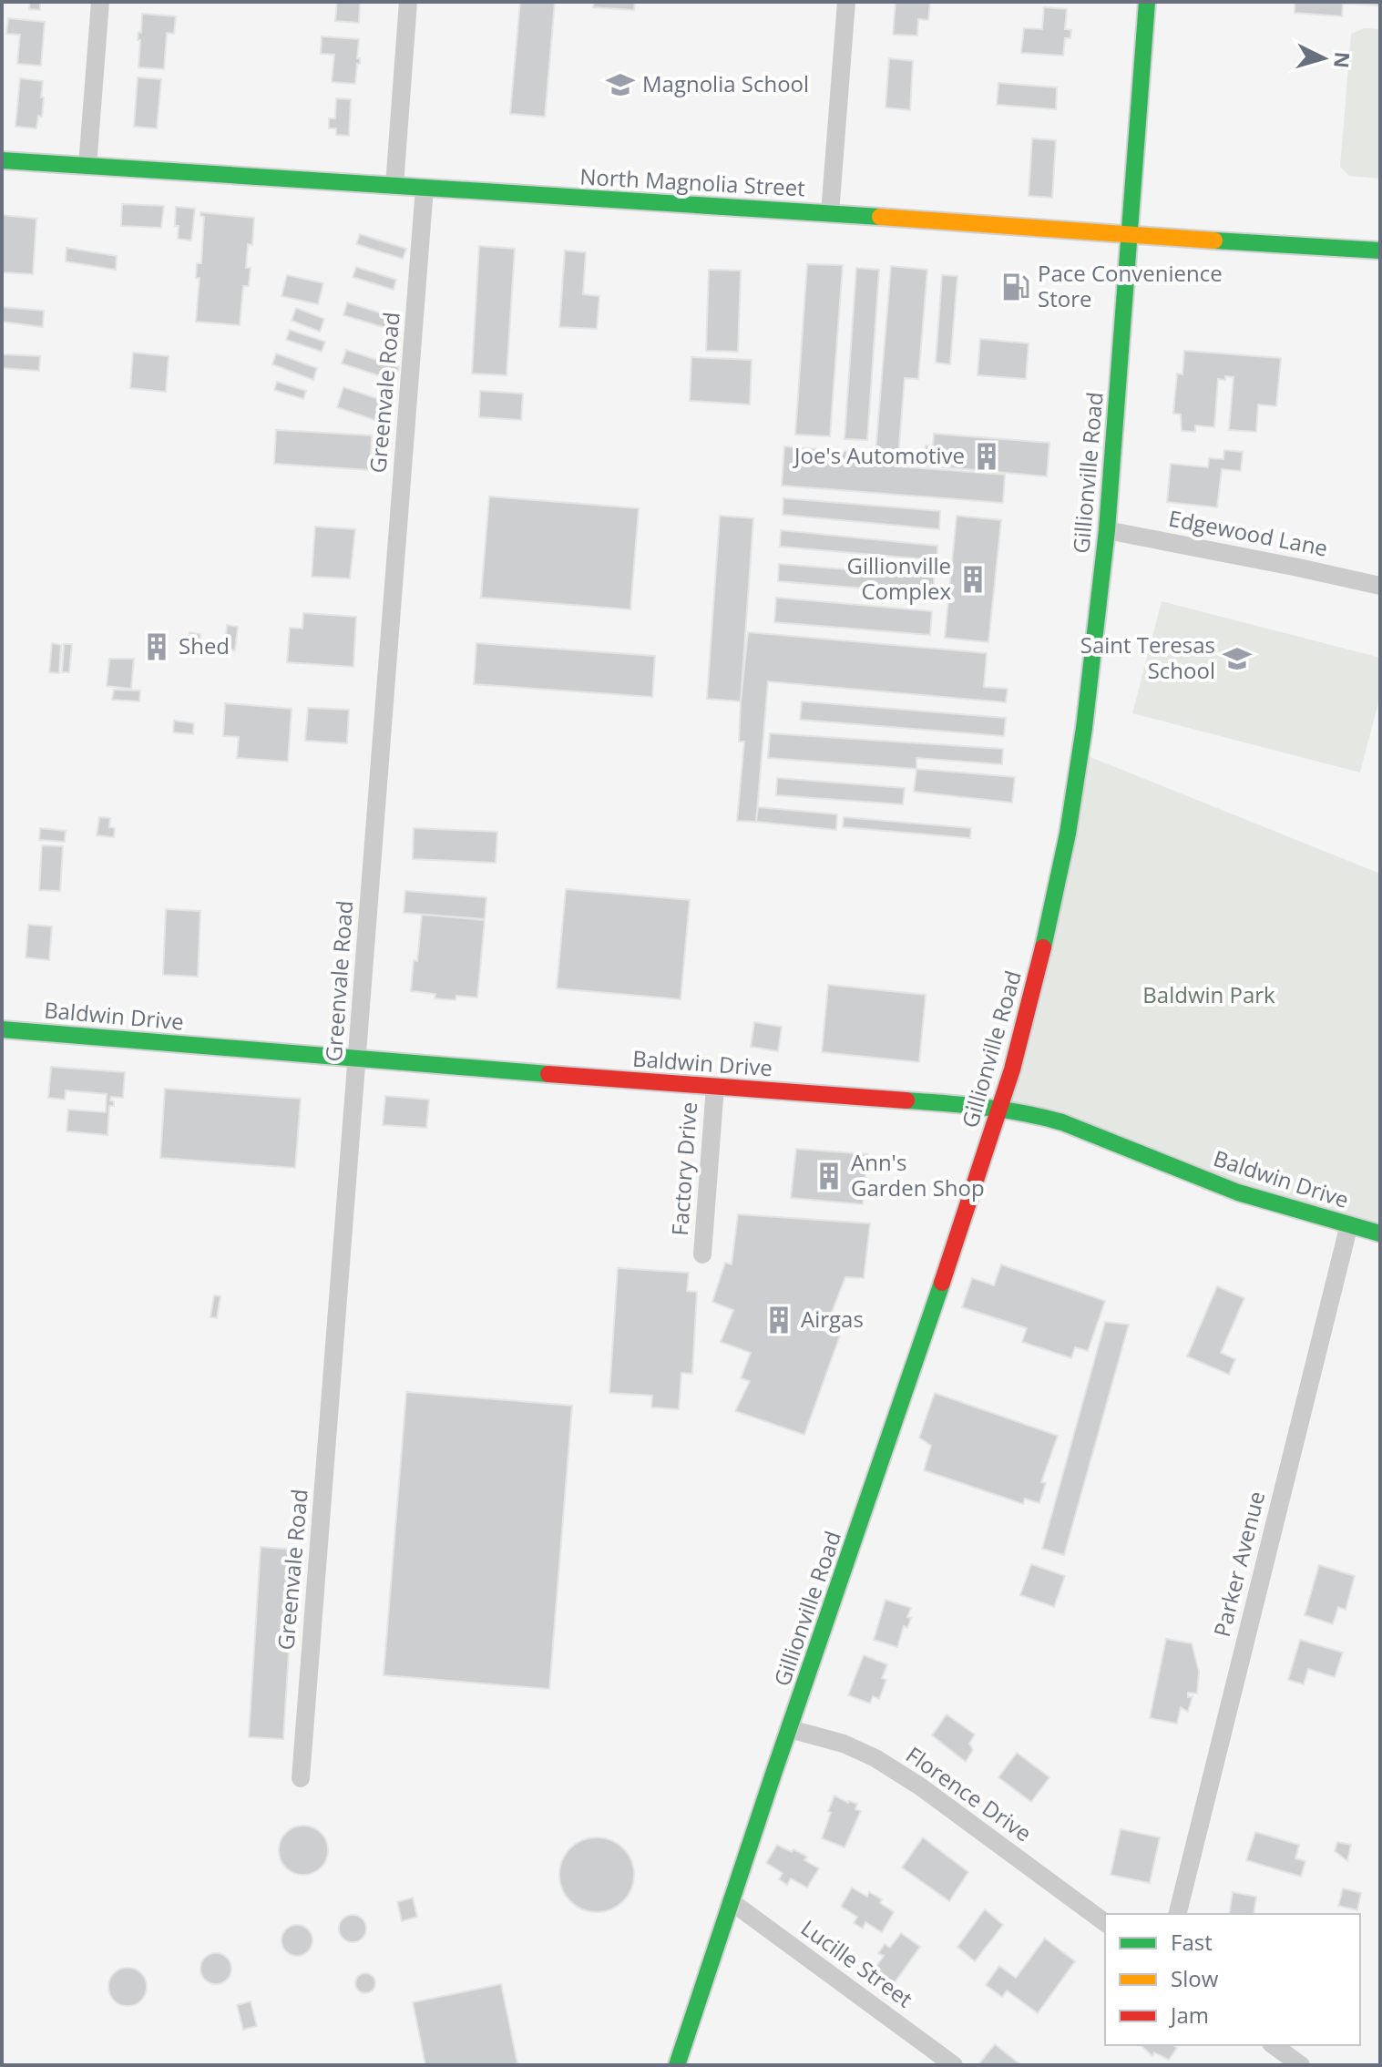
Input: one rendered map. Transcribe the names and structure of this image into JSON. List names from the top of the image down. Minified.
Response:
{"streets":{"street":["North Magnolia Street","Greenvale Road","Gillionville Road","Edgewood Lane","Baldwin Drive","Factory Drive","Parker Avenue","Florence Drive","Lucille Street"]},"crossings":[["North Magnolia Street","Greenvale Road"],["North Magnolia Street","Gillionville Road"],["Greenvale Road","Baldwin Drive"],["Gillionville Road","Edgewood Lane"],["Gillionville Road","Baldwin Drive"],["Gillionville Road","Florence Drive"],["Gillionville Road","Lucille Street"],["Baldwin Drive","Factory Drive"],["Baldwin Drive","Parker Avenue"]],"parks":["Baldwin Park"],"places":{"school or university":["Magnolia School","Saint Teresas School"],"fuel station":["Pace Convenience Store"],"building":["Joe's Automotive","Gillionville Complex","Shed","Ann's Garden Shop","Airgas"]},"legend":["Fast","Slow","Jam"],"north":"right"}
